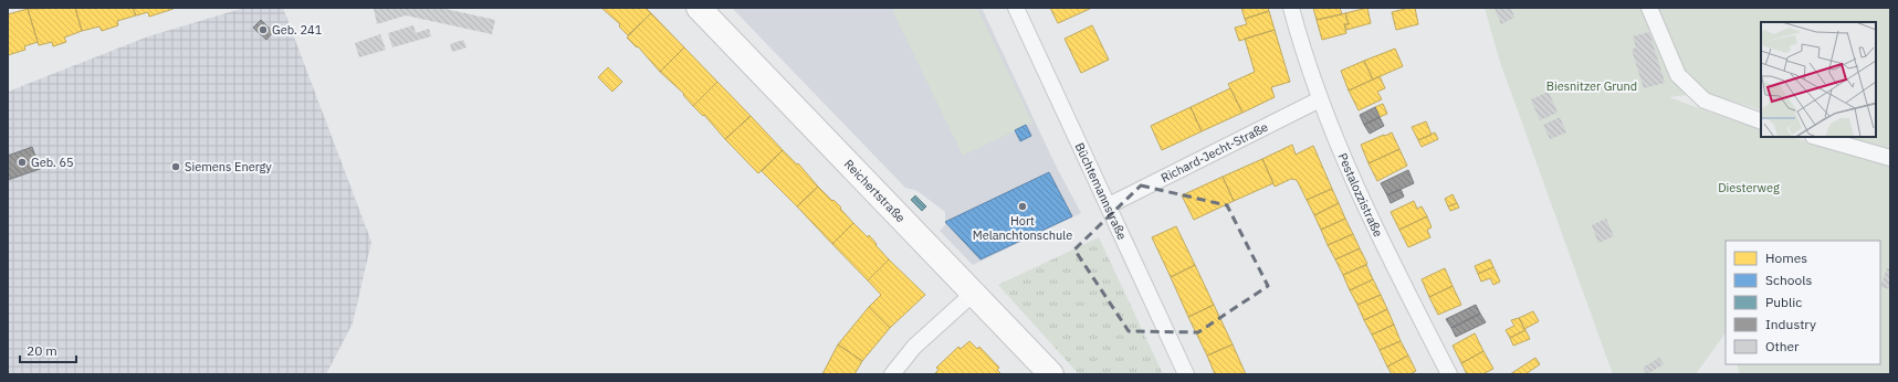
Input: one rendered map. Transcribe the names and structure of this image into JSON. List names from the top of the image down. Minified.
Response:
{"streets":{"main road":["Reichertstraße"],"street":["Richard-Jecht-Straße","Büchtemannstraße","Pestalozzistraße"]},"crossings":[["Richard-Jecht-Straße","Büchtemannstraße"],["Richard-Jecht-Straße","Pestalozzistraße"]],"parks":["Biesnitzer Grund","Diesterweg"],"places":["Geb. 241","Geb. 65","Siemens Energy","Hort Melanchtonschule"],"legend":["Homes","Schools","Public","Industry","Other"],"scale_bar":"20 m"}
